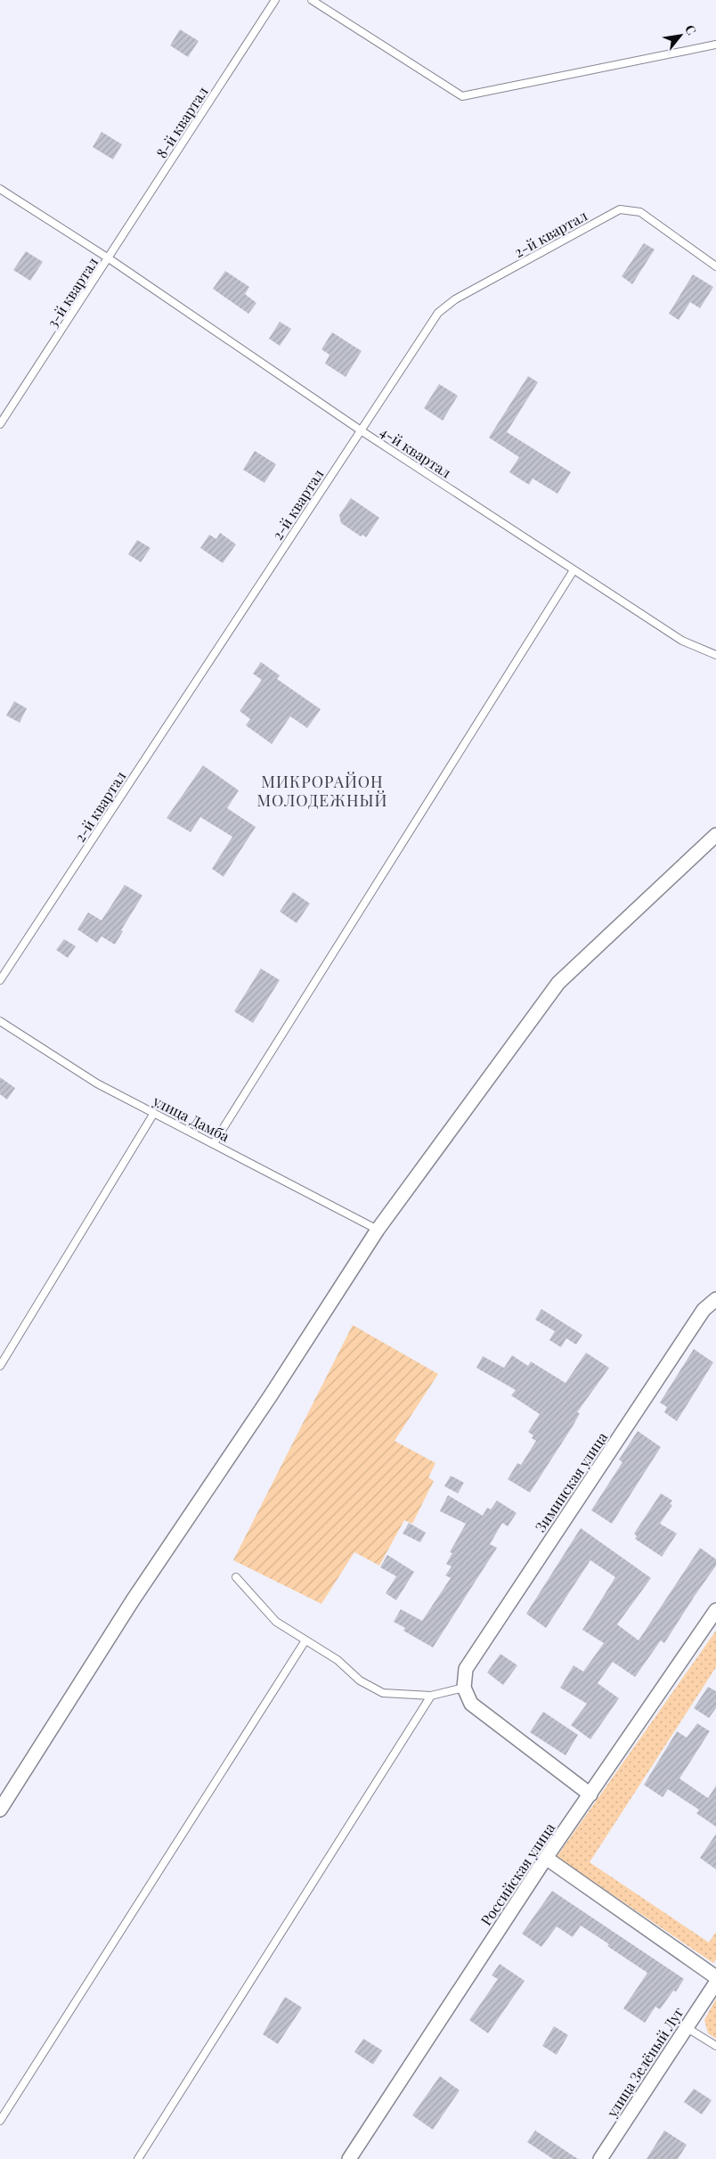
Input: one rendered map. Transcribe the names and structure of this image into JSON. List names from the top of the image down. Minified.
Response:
{"streets":{"street":["Зиминская улица","Российская улица","улица Зелёный Луг"],"lane":["8-й квартал","2-й квартал","3-й квартал","4-й квартал","улица Дамба"]},"crossings":[["8-й квартал","3-й квартал"],["8-й квартал","4-й квартал"],["2-й квартал","4-й квартал"],["3-й квартал","4-й квартал"]],"districts":["МИКРОРАЙОН МОЛОДЕЖНЫЙ"],"north":"top right"}
